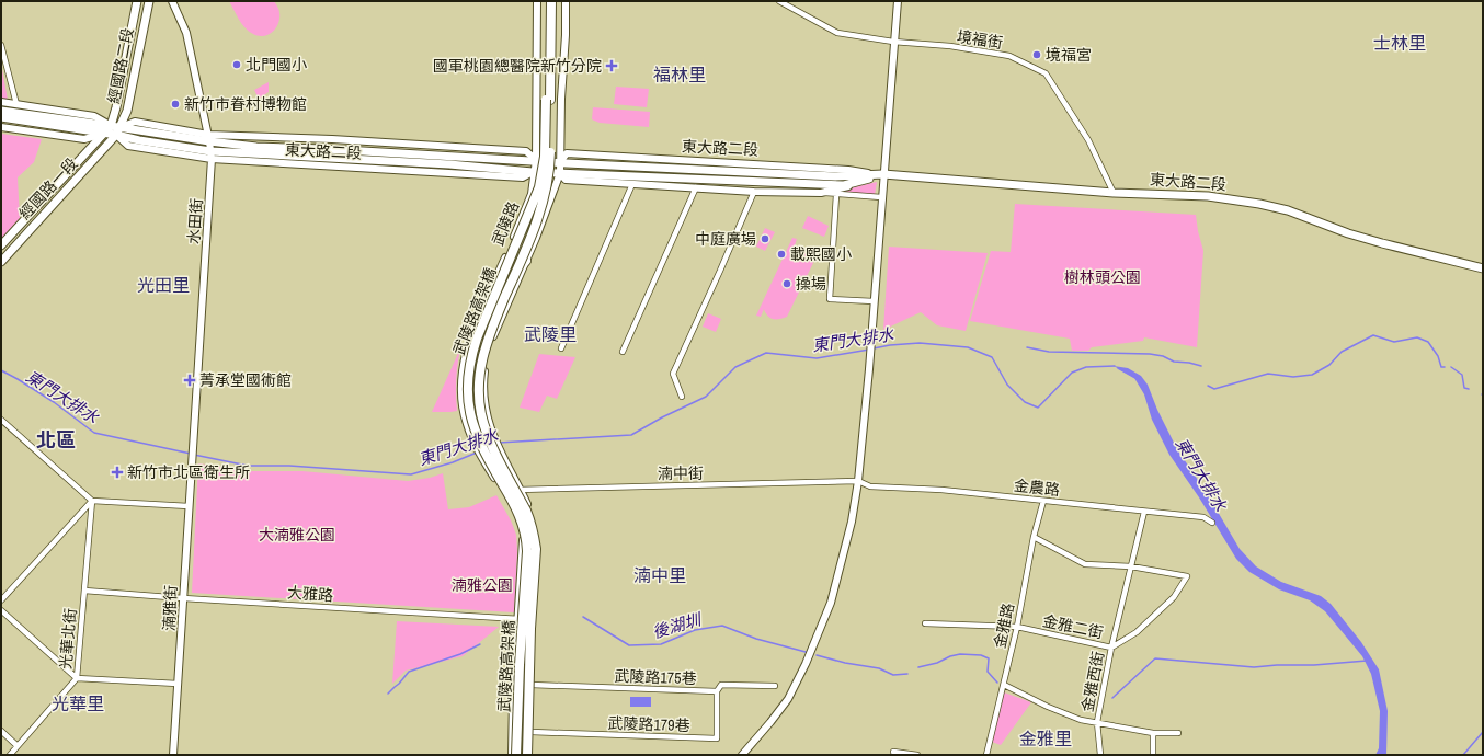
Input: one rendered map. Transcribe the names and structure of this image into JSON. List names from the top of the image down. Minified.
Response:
{"streets":{"highway":["武陵路高架橋"],"main road":["經國路二段","東大路二段","經國路一段"],"street":["境福街","水田街","武陵路","湳中街","金農路","大雅路","湳雅街","金雅路","金雅二街","光華北街","武陵路175巷","金雅西街","武陵路179巷"]},"crossings":[["境福街","東大路二段"],["經國路二段","東大路二段"],["經國路二段","經國路一段"],["東大路二段","經國路一段"],["東大路二段","水田街"],["東大路二段","武陵路"],["水田街","湳雅街"],["武陵路","湳中街"],["湳中街","金農路"],["金農路","金雅路"],["金農路","金雅西街"],["大雅路","湳雅街"],["大雅路","光華北街"],["金雅路","金雅二街"],["金雅二街","金雅西街"],["武陵路175巷","武陵路179巷"]],"districts":["士林里","福林里","光田里","武陵里","北區","湳中里","光華里","金雅里"],"water":["東門大排水","後湖圳"],"parks":["樹林頭公園","大湳雅公園","湳雅公園"],"places":{"other":["境福宮","北門國小","新竹市眷村博物館","中庭廣場","載熙國小","操場"],"health":["國軍桃園總醫院新竹分院","菁承堂國術館","新竹市北區衛生所"]}}
